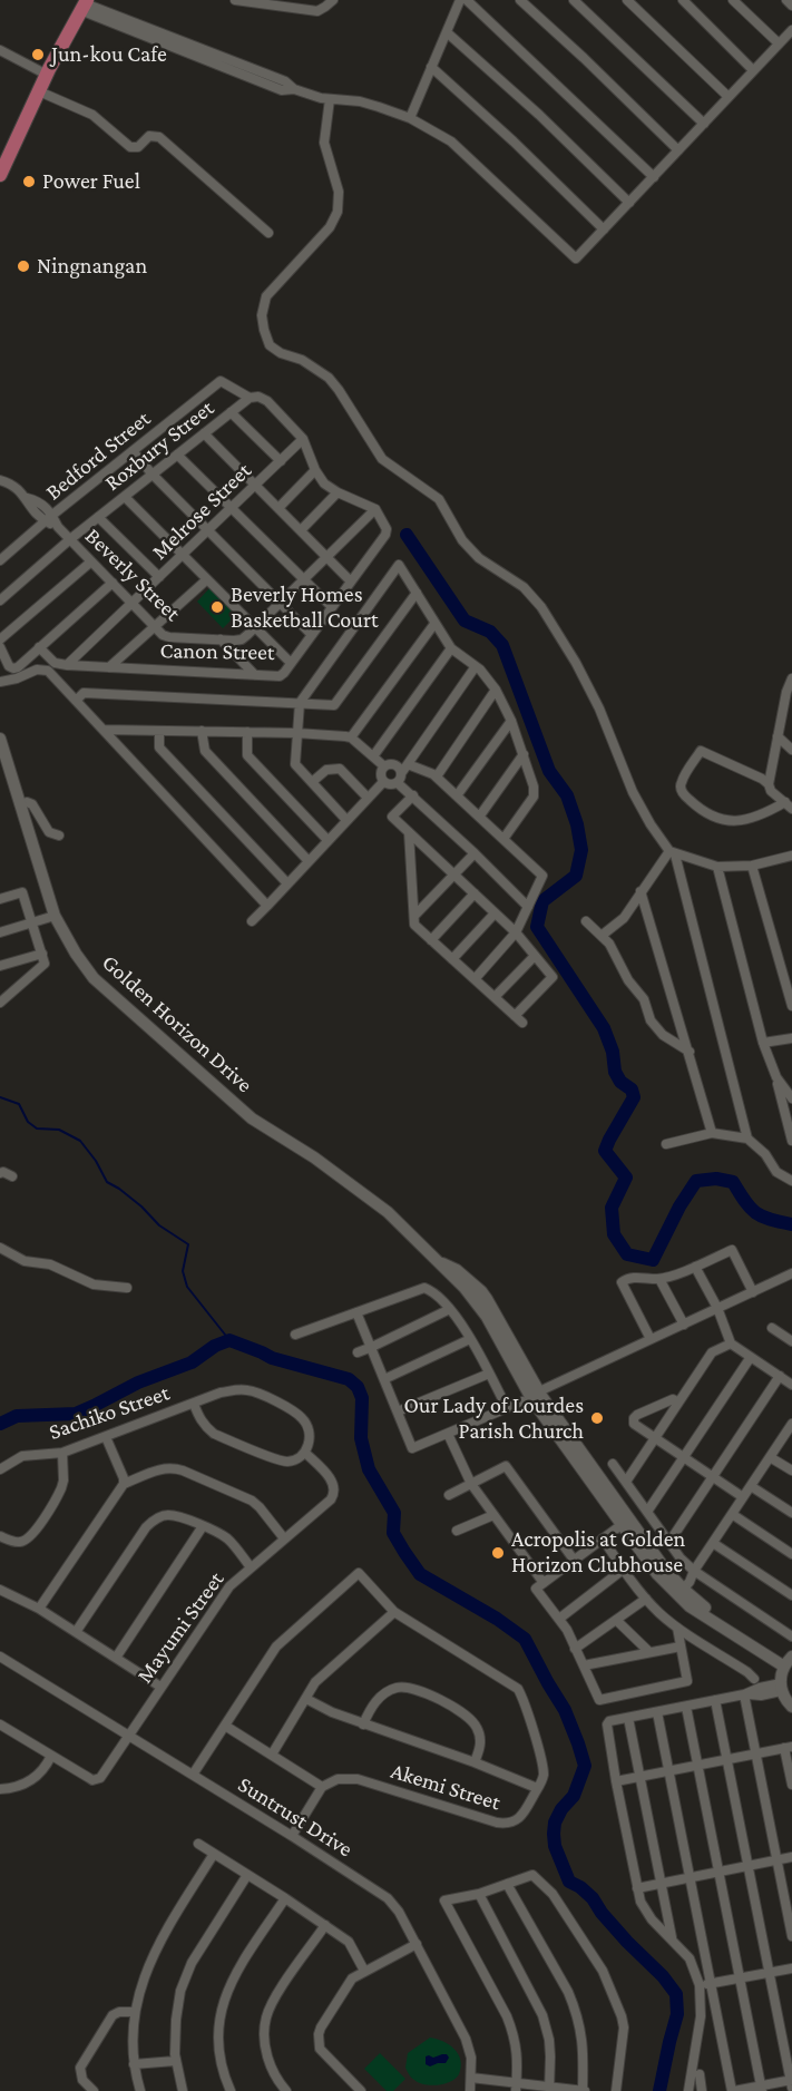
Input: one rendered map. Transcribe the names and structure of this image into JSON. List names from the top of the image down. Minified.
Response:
{"streets":{"street":["Roxbury Street","Bedford Street","Melrose Street","Beverly Street","Canon Street","Golden Horizon Drive","Sachiko Street","Mayumi Street","Akemi Street","Suntrust Drive"]},"crossings":[["Roxbury Street","Bedford Street"],["Roxbury Street","Beverly Street"],["Bedford Street","Beverly Street"],["Melrose Street","Beverly Street"],["Melrose Street","Canon Street"],["Beverly Street","Canon Street"],["Sachiko Street","Mayumi Street"],["Mayumi Street","Suntrust Drive"]],"places":["Jun-kou Cafe","Power Fuel","Ningnangan","Beverly Homes Basketball Court","Our Lady of Lourdes Parish Church","Acropolis at Golden Horizon Clubhouse"]}
